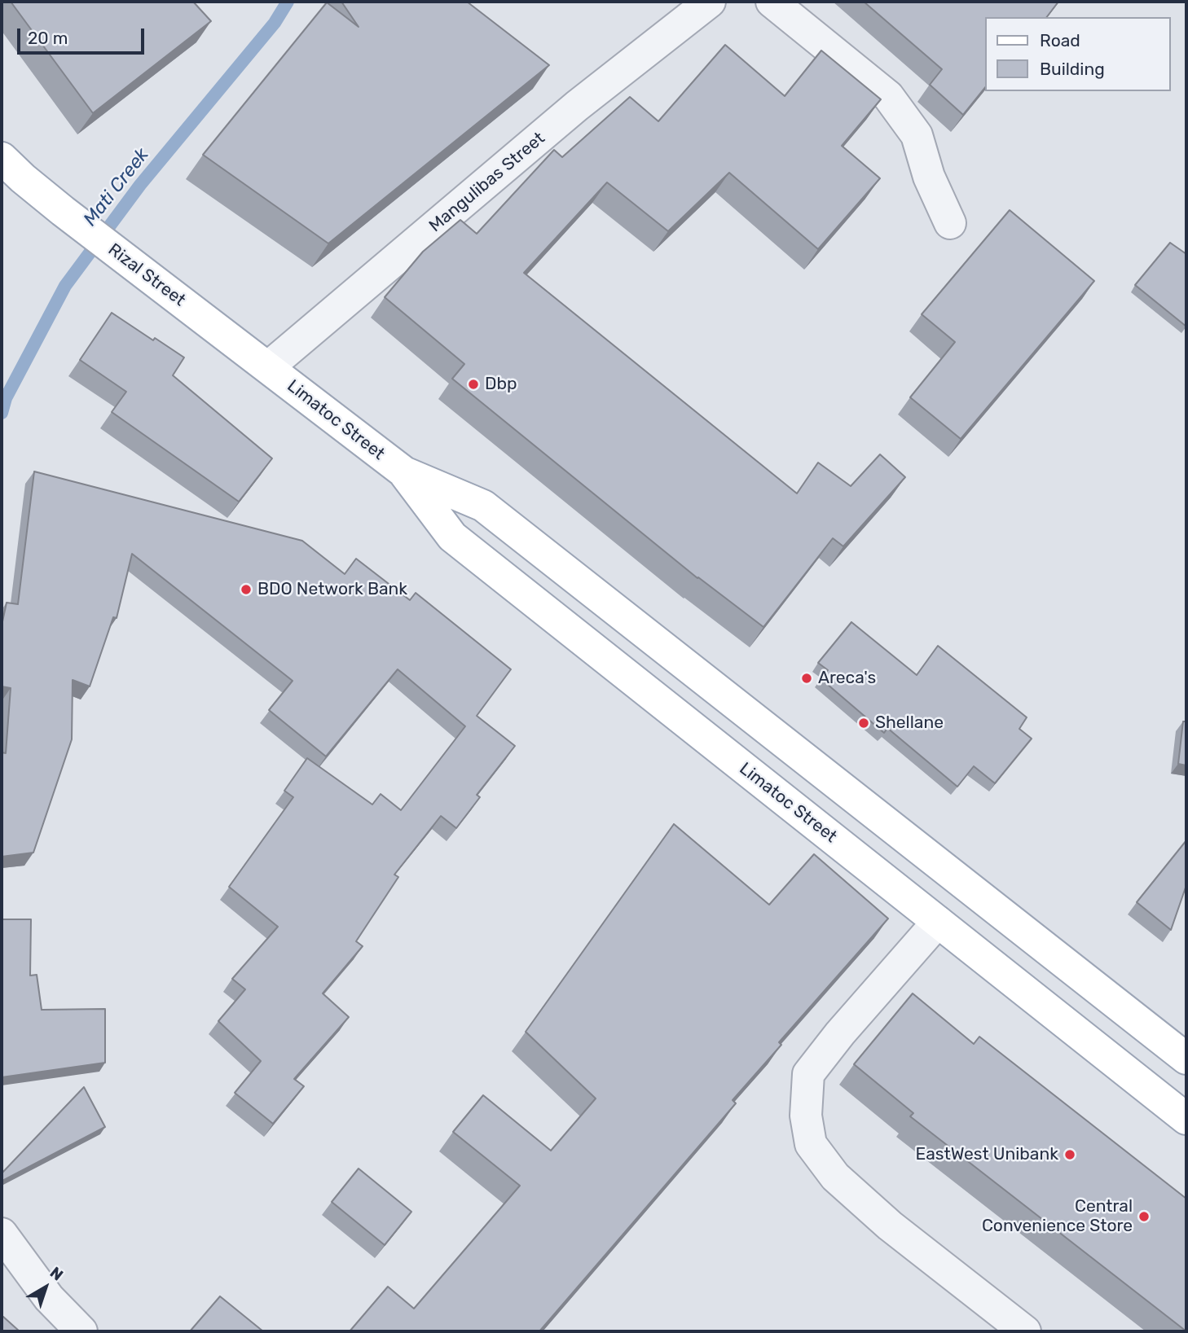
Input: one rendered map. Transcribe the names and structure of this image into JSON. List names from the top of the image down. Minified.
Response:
{"streets":{"main road":["Rizal Street","Limatoc Street"],"street":["Mangulibas Street"]},"crossings":[["Mangulibas Street","Rizal Street"],["Mangulibas Street","Limatoc Street"],["Rizal Street","Limatoc Street"]],"water":["Mati Creek"],"places":["Dbp","BDO Network Bank","Areca's","Shellane","EastWest Unibank","Central Convenience Store"],"legend":["Road","Building"],"scale_bar":"20 m","north":"top right"}
